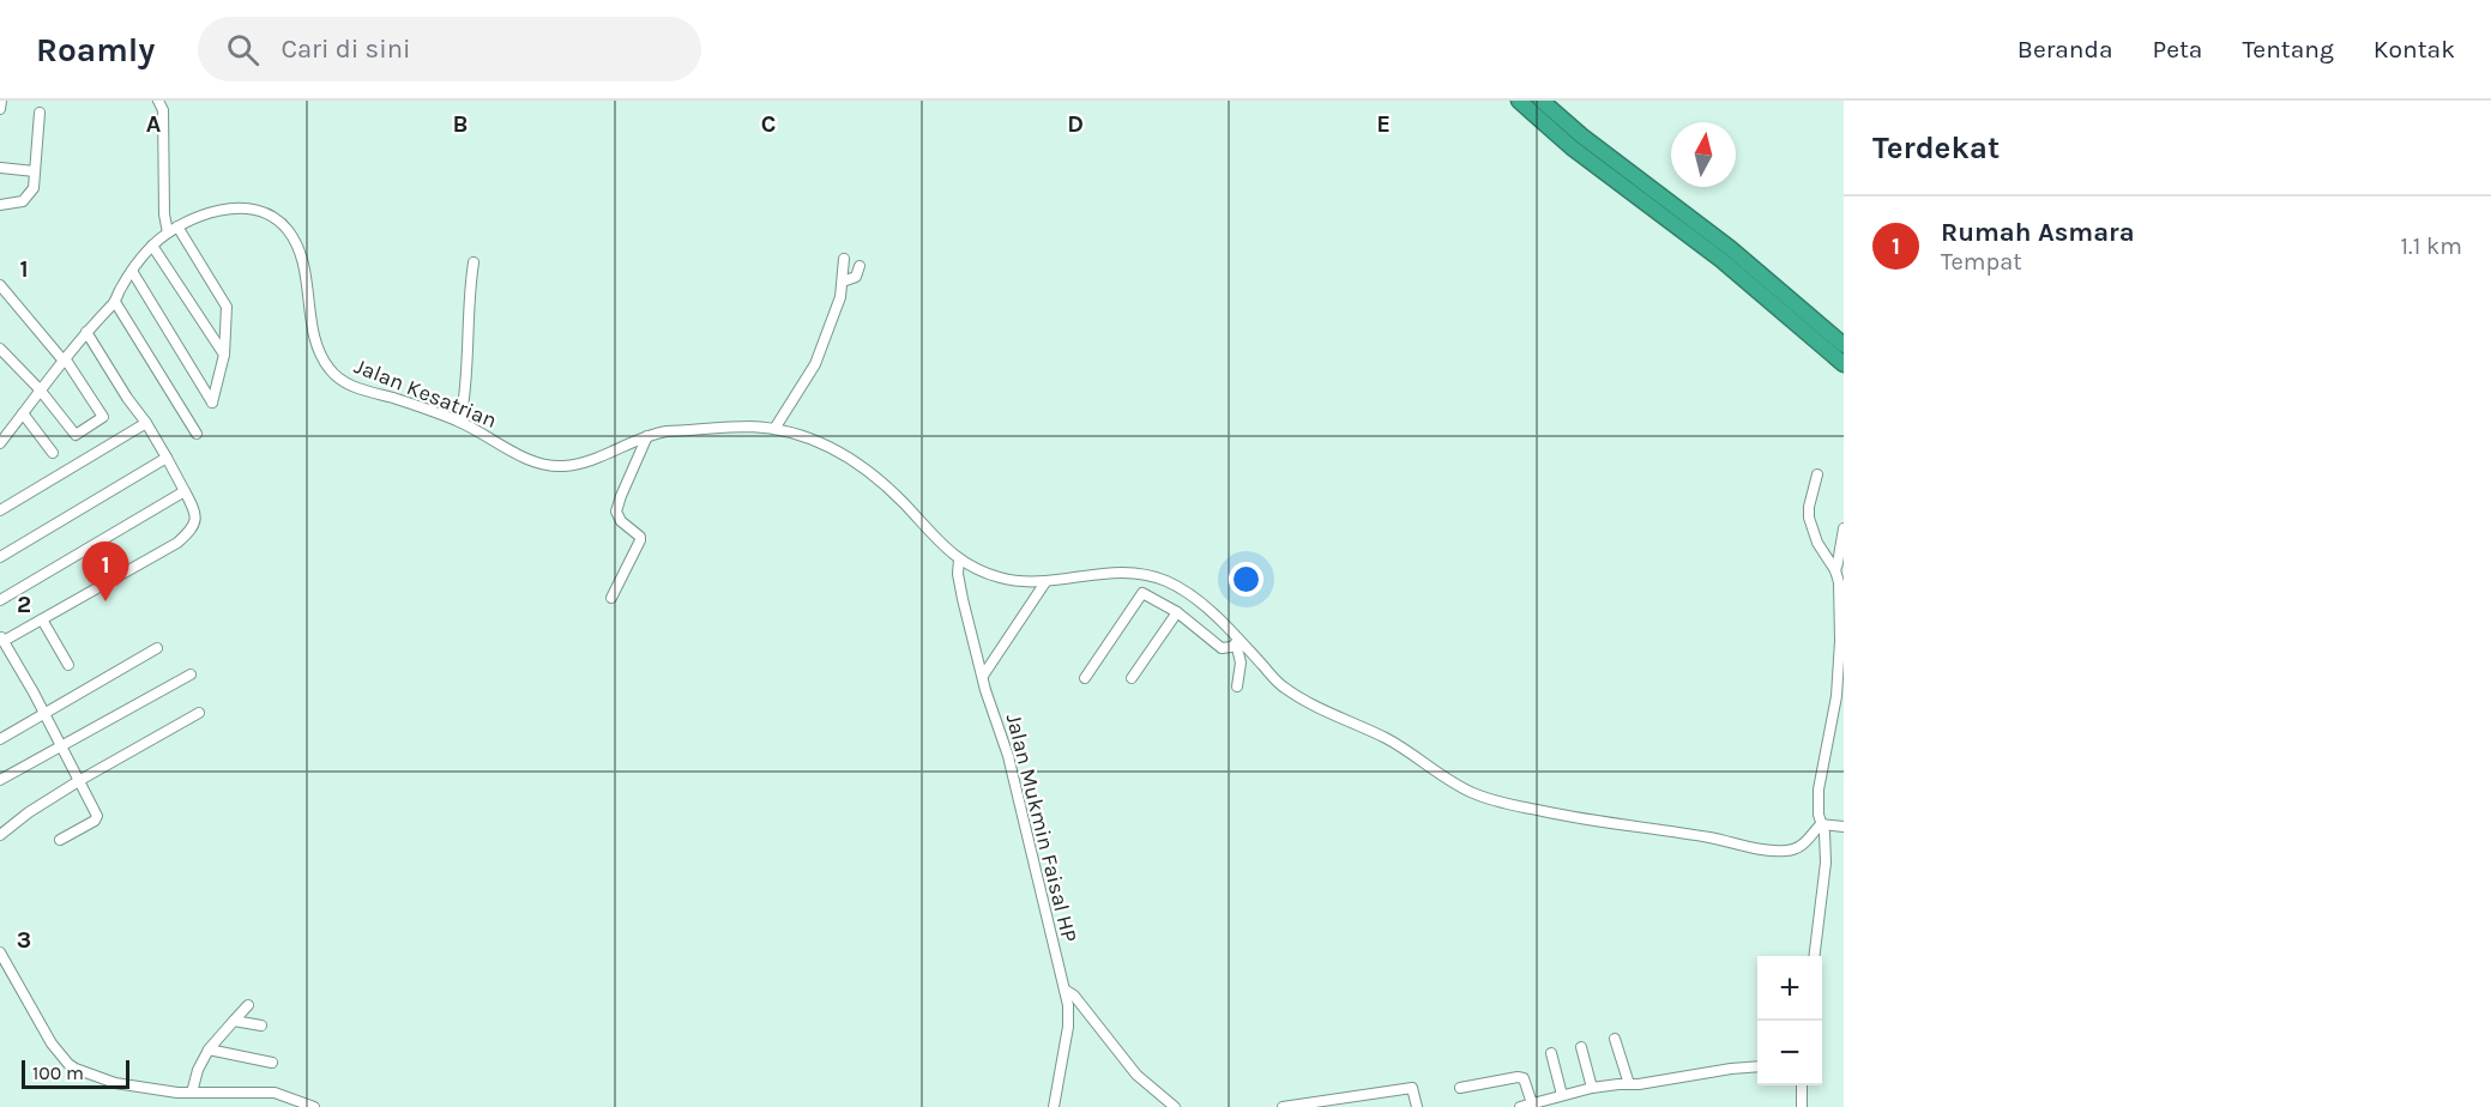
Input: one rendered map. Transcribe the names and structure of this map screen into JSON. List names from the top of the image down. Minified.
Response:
{"streets":{"street":["Jalan Kesatrian","Jalan Mukmin Faisal HP"]},"crossings":[["Jalan Kesatrian","Jalan Mukmin Faisal HP"]],"scale_bar":"100 m","north":"top","page":{"header":"Roamly","search":"Cari di sini","nav":["Beranda","Peta","Tentang","Kontak"],"heading":"Terdekat","list":[{"mark":"1","name":"Rumah Asmara","note":"Tempat","value":"1.1 km"}],"pins":"1","map_buttons":["+","−"],"scale":"100 m"},"grid":{"columns":["A","B","C","D","E"],"rows":["1","2","3"]}}
